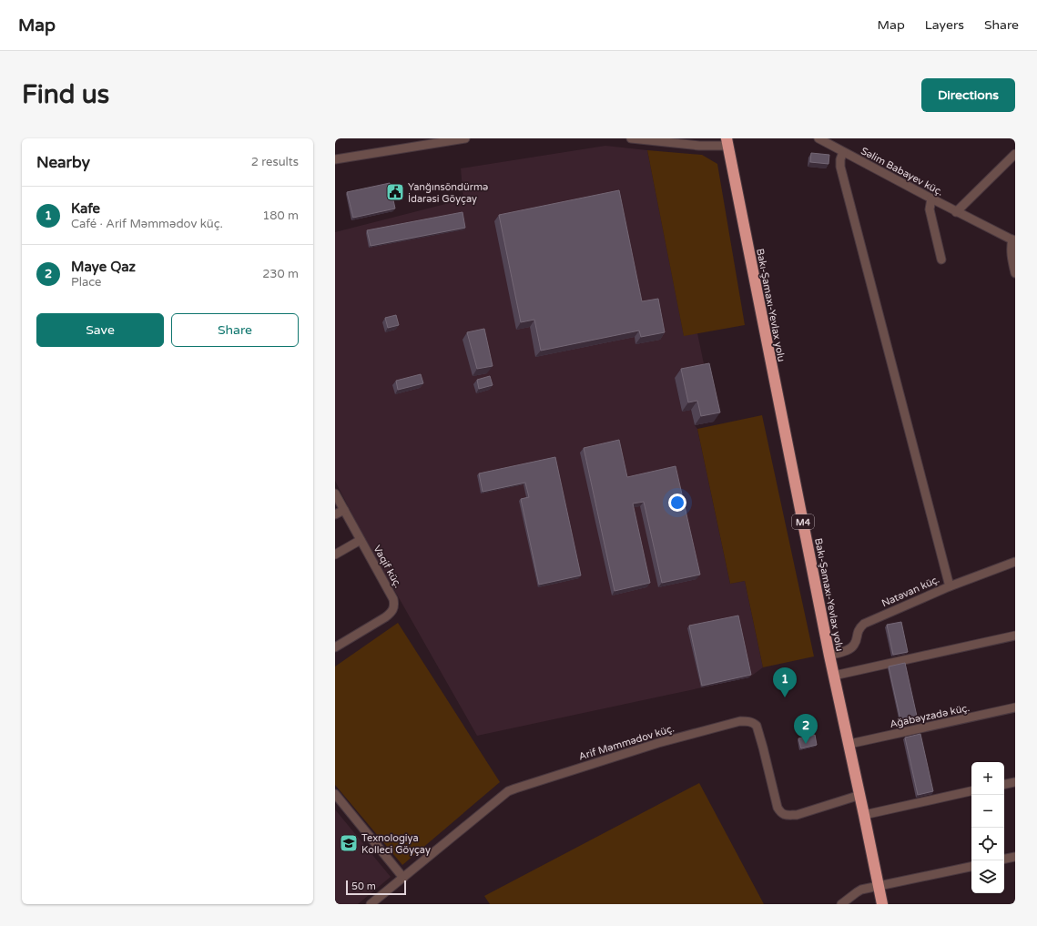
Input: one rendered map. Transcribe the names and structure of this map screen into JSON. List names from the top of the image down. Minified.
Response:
{"streets":{"highway":["Bakı-Şamaxı-Yevlax yolu","M4"],"street":["Səlim Babayev küç.","Vaqif küç.","Natəvan küç.","Ağabəyzadə küç.","Arif Məmmədov küç."]},"crossings":[["Bakı-Şamaxı-Yevlax yolu","Natəvan küç."],["Bakı-Şamaxı-Yevlax yolu","Ağabəyzadə küç."],["Bakı-Şamaxı-Yevlax yolu","Arif Məmmədov küç."]],"places":{"public building":["Yanğınsöndürmə İdarəsi Göyçay"],"school or university":["Texnologiya Kolleci Göyçay"]},"scale_bar":"50 m","page":{"header":"Map","nav":["Map","Layers","Share"],"buttons":["Directions",["Save","Share"]],"title":"Find us","heading":["Nearby","2 results"],"list":[{"mark":"1","name":"Kafe","note":"Café · Arif Məmmədov küç.","value":"180 m"},{"mark":"2","name":"Maye Qaz","note":"Place","value":"230 m"}],"pins":["1","2"],"map_buttons":["+","−"],"scale":"50 m"}}
